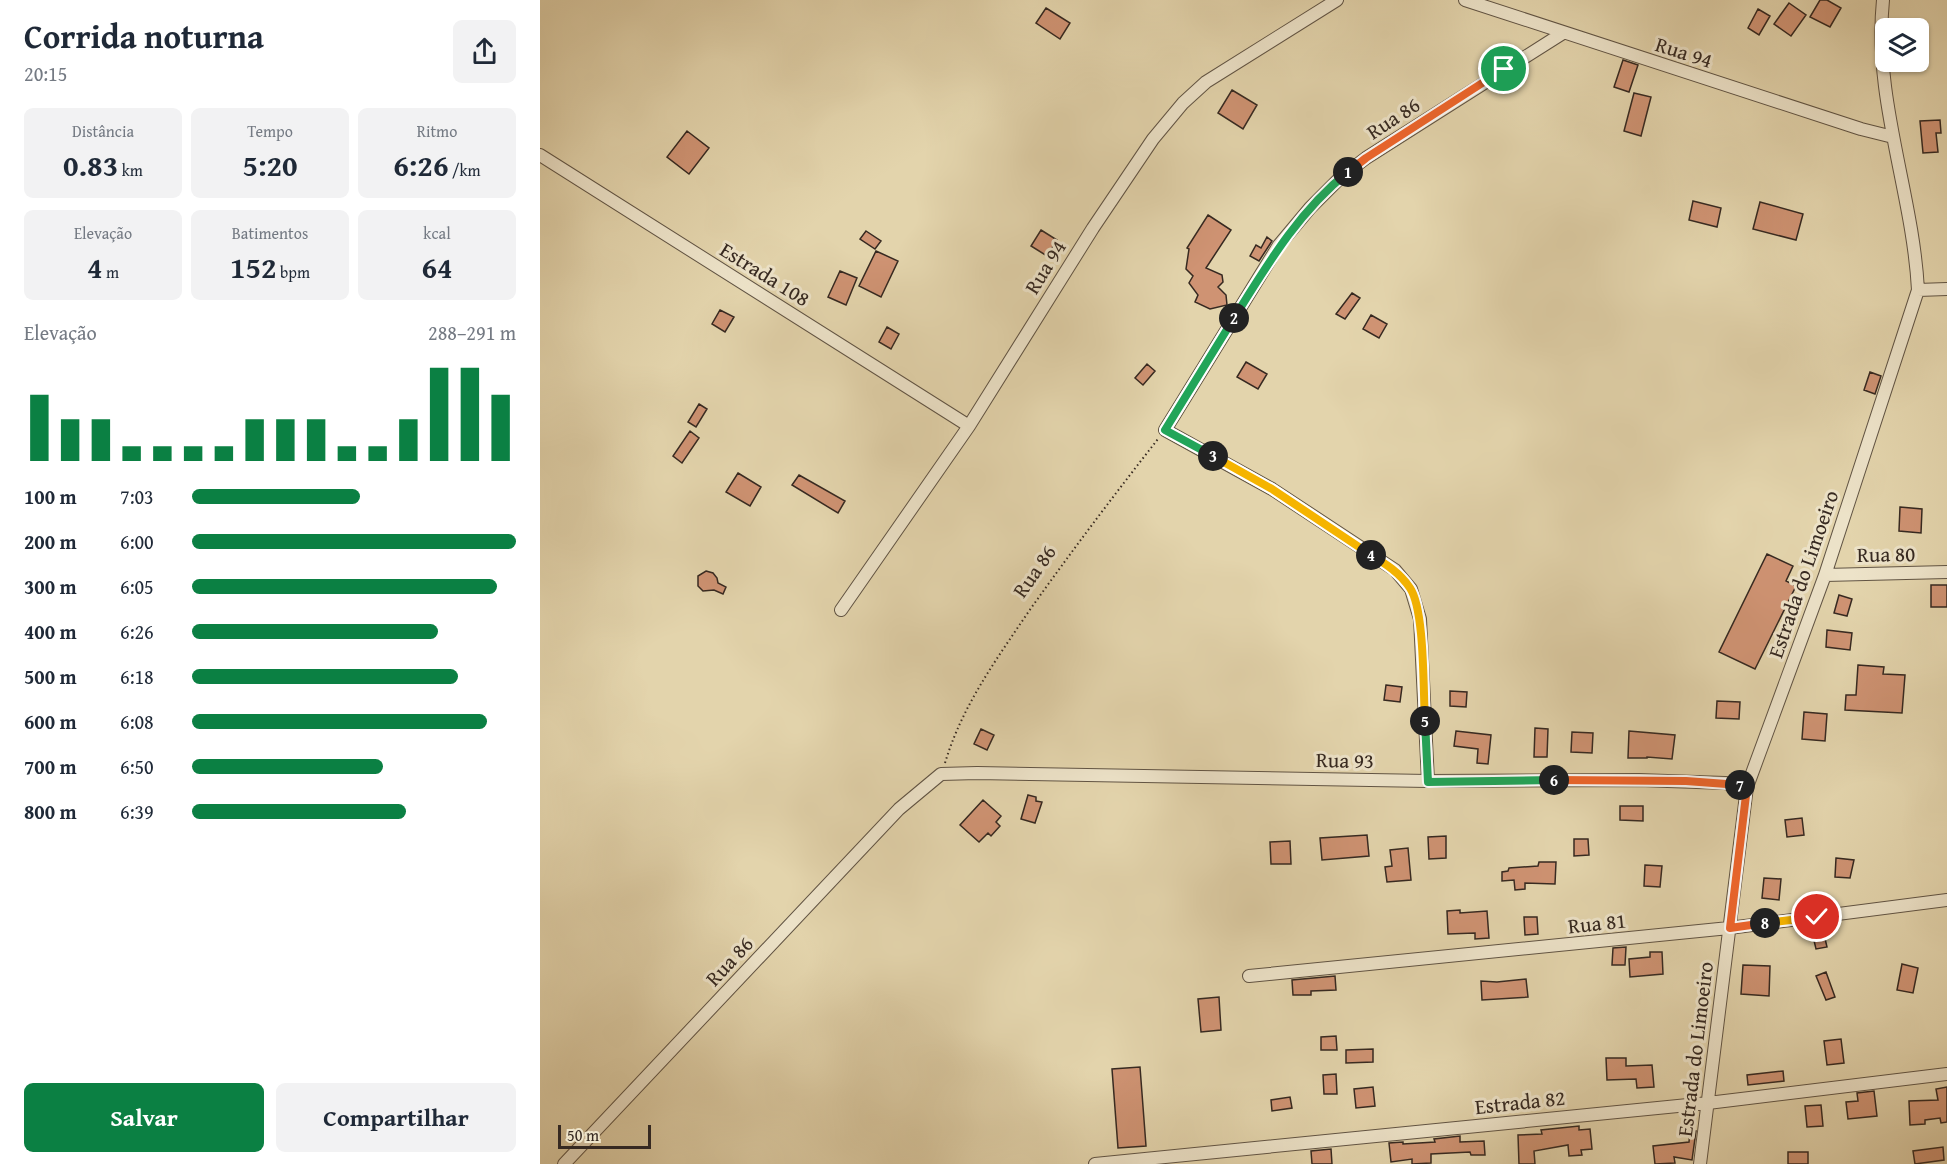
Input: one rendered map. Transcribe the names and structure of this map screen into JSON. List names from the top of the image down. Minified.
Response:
{"streets":{"street":["Rua 94","Rua 86","Estrada 108","Rua 80","Estrada do Limoeiro","Rua 93","Rua 81","Estrada 82"]},"crossings":[["Rua 94","Rua 86"],["Rua 94","Estrada 108"],["Rua 94","Estrada do Limoeiro"],["Rua 86","Rua 93"],["Rua 80","Estrada do Limoeiro"],["Estrada do Limoeiro","Rua 93"],["Estrada do Limoeiro","Rua 81"],["Estrada do Limoeiro","Estrada 82"]],"scale_bar":"50 m","page":{"heading":["Corrida noturna","20:15"],"stats":[["Distância","0.83 km"],["Tempo","5:20"],["Ritmo","6:26 /km"],["Elevação","4 m"],["Batimentos","152 bpm"],["kcal","64"]],"pins":["1","2","3","4","5","6","7","8"],"chart":["Elevação","288–291 m"],"list":[{"name":"100 m","note":"7:03"},{"name":"200 m","note":"6:00"},{"name":"300 m","note":"6:05"},{"name":"400 m","note":"6:26"},{"name":"500 m","note":"6:18"},{"name":"600 m","note":"6:08"},{"name":"700 m","note":"6:50"},{"name":"800 m","note":"6:39"}],"buttons":["Salvar","Compartilhar"],"scale":"50 m"}}
